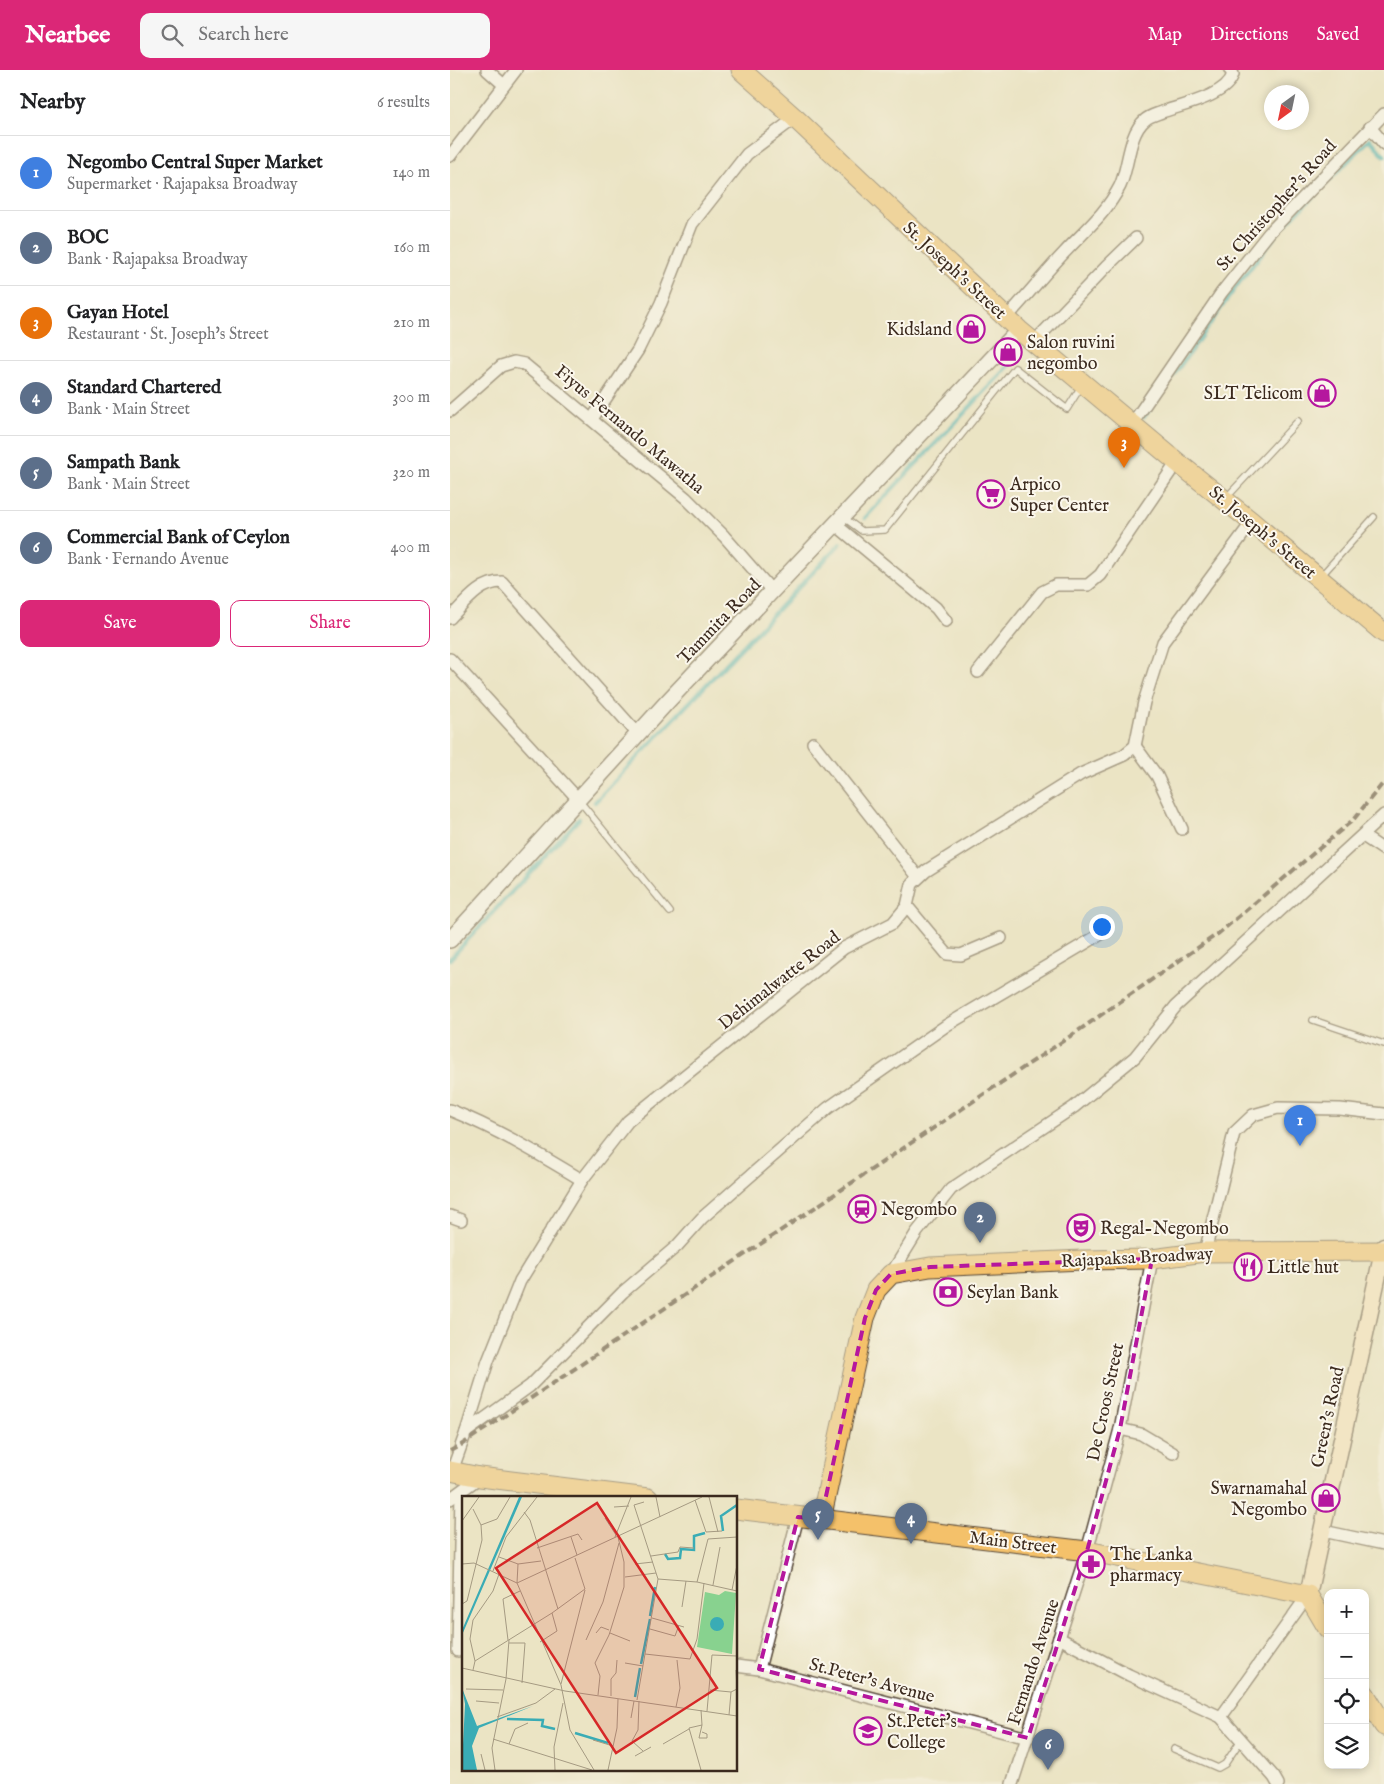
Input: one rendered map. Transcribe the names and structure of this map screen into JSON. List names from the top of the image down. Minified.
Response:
{"streets":{"main road":["St. Joseph's Street","Rajapaksa Broadway","Green's Road","Main Street"],"street":["St. Christopher's Road","Fiyus Fernando Mawatha","Tammita Road","Dehimalwatte Road","De Croos Street","Fernando Avenue","St.Peter's Avenue"]},"crossings":[["St. Christopher's Road","St. Joseph's Street"],["St. Joseph's Street","Tammita Road"],["Fiyus Fernando Mawatha","Tammita Road"],["Rajapaksa Broadway","De Croos Street"],["Rajapaksa Broadway","Green's Road"],["De Croos Street","Main Street"],["De Croos Street","Fernando Avenue"],["Green's Road","Main Street"],["Main Street","Fernando Avenue"],["Fernando Avenue","St.Peter's Avenue"]],"places":{"shop":["Kidsland","Salon ruvini negombo","SLT Telicom","Swarnamahal Negombo"],"supermarket":["Arpico Super Center"],"station":["Negombo"],"theatre":["Regal-Negombo"],"restaurant":["Little hut"],"bank":["Seylan Bank"],"pharmacy":["The Lanka pharmacy"],"school or university":["St.Peter's College"]},"north":"bottom left","page":{"header":"Nearbee","search":"Search here","nav":["Map","Directions","Saved"],"heading":["Nearby","6 results"],"list":[{"mark":"1","name":"Negombo Central Super Market","note":"Supermarket · Rajapaksa Broadway","value":"140 m"},{"mark":"2","name":"BOC","note":"Bank · Rajapaksa Broadway","value":"160 m"},{"mark":"3","name":"Gayan Hotel","note":"Restaurant · St. Joseph's Street","value":"210 m"},{"mark":"4","name":"Standard Chartered","note":"Bank · Main Street","value":"300 m"},{"mark":"5","name":"Sampath Bank","note":"Bank · Main Street","value":"320 m"},{"mark":"6","name":"Commercial Bank of Ceylon","note":"Bank · Fernando Avenue","value":"400 m"}],"pins":["3","1","2","5","4","6"],"buttons":["Save","Share"],"map_buttons":["+","−"]}}
